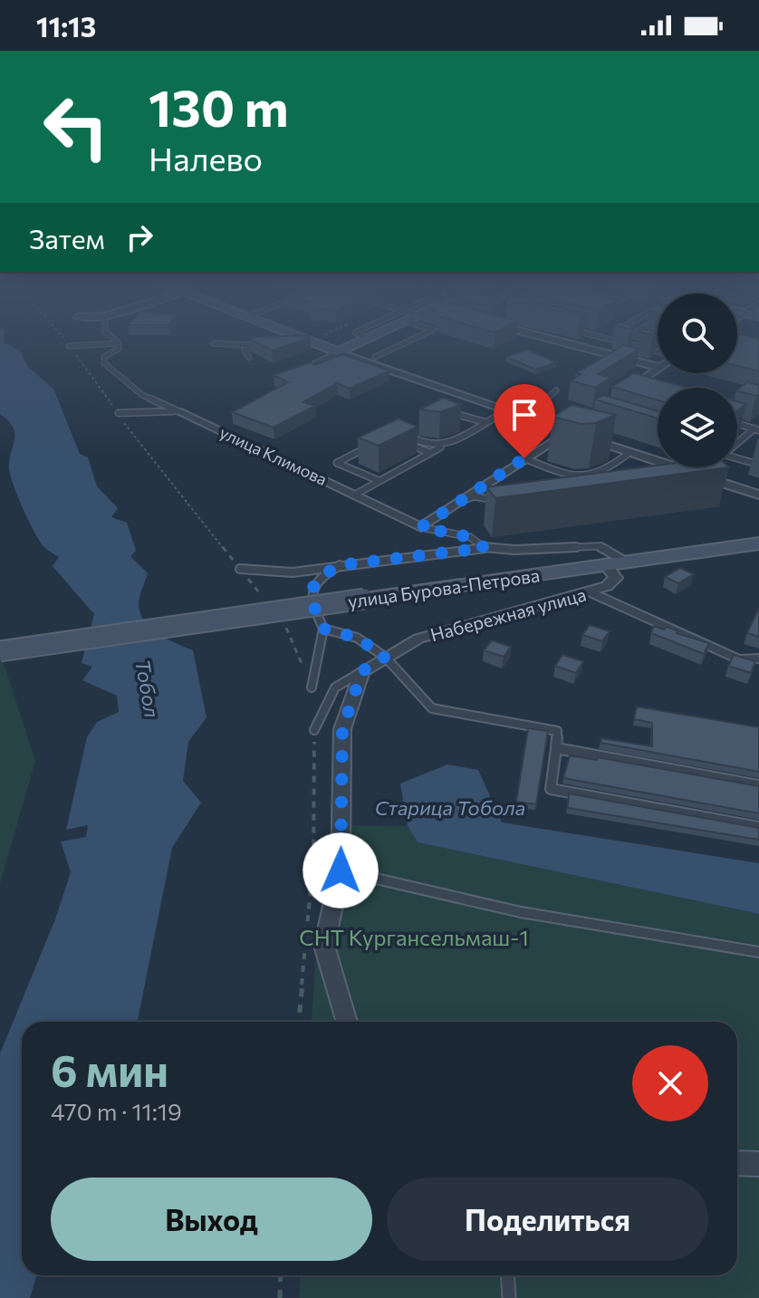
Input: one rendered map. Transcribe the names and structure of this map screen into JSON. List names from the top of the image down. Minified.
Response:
{"streets":{"main road":["улица Бурова-Петрова"],"street":["улица Климова","Набережная улица"]},"crossings":[["улица Бурова-Петрова","Набережная улица"]],"water":["Тобол","Старица Тобола"],"parks":["СНТ Кургансельмаш-1"],"page":{"status":"11:13","turn":["130 m","Налево"],"then":"Затем","heading":["6 мин","470 m · 11:19"],"buttons":["Выход","Поделиться"]}}
